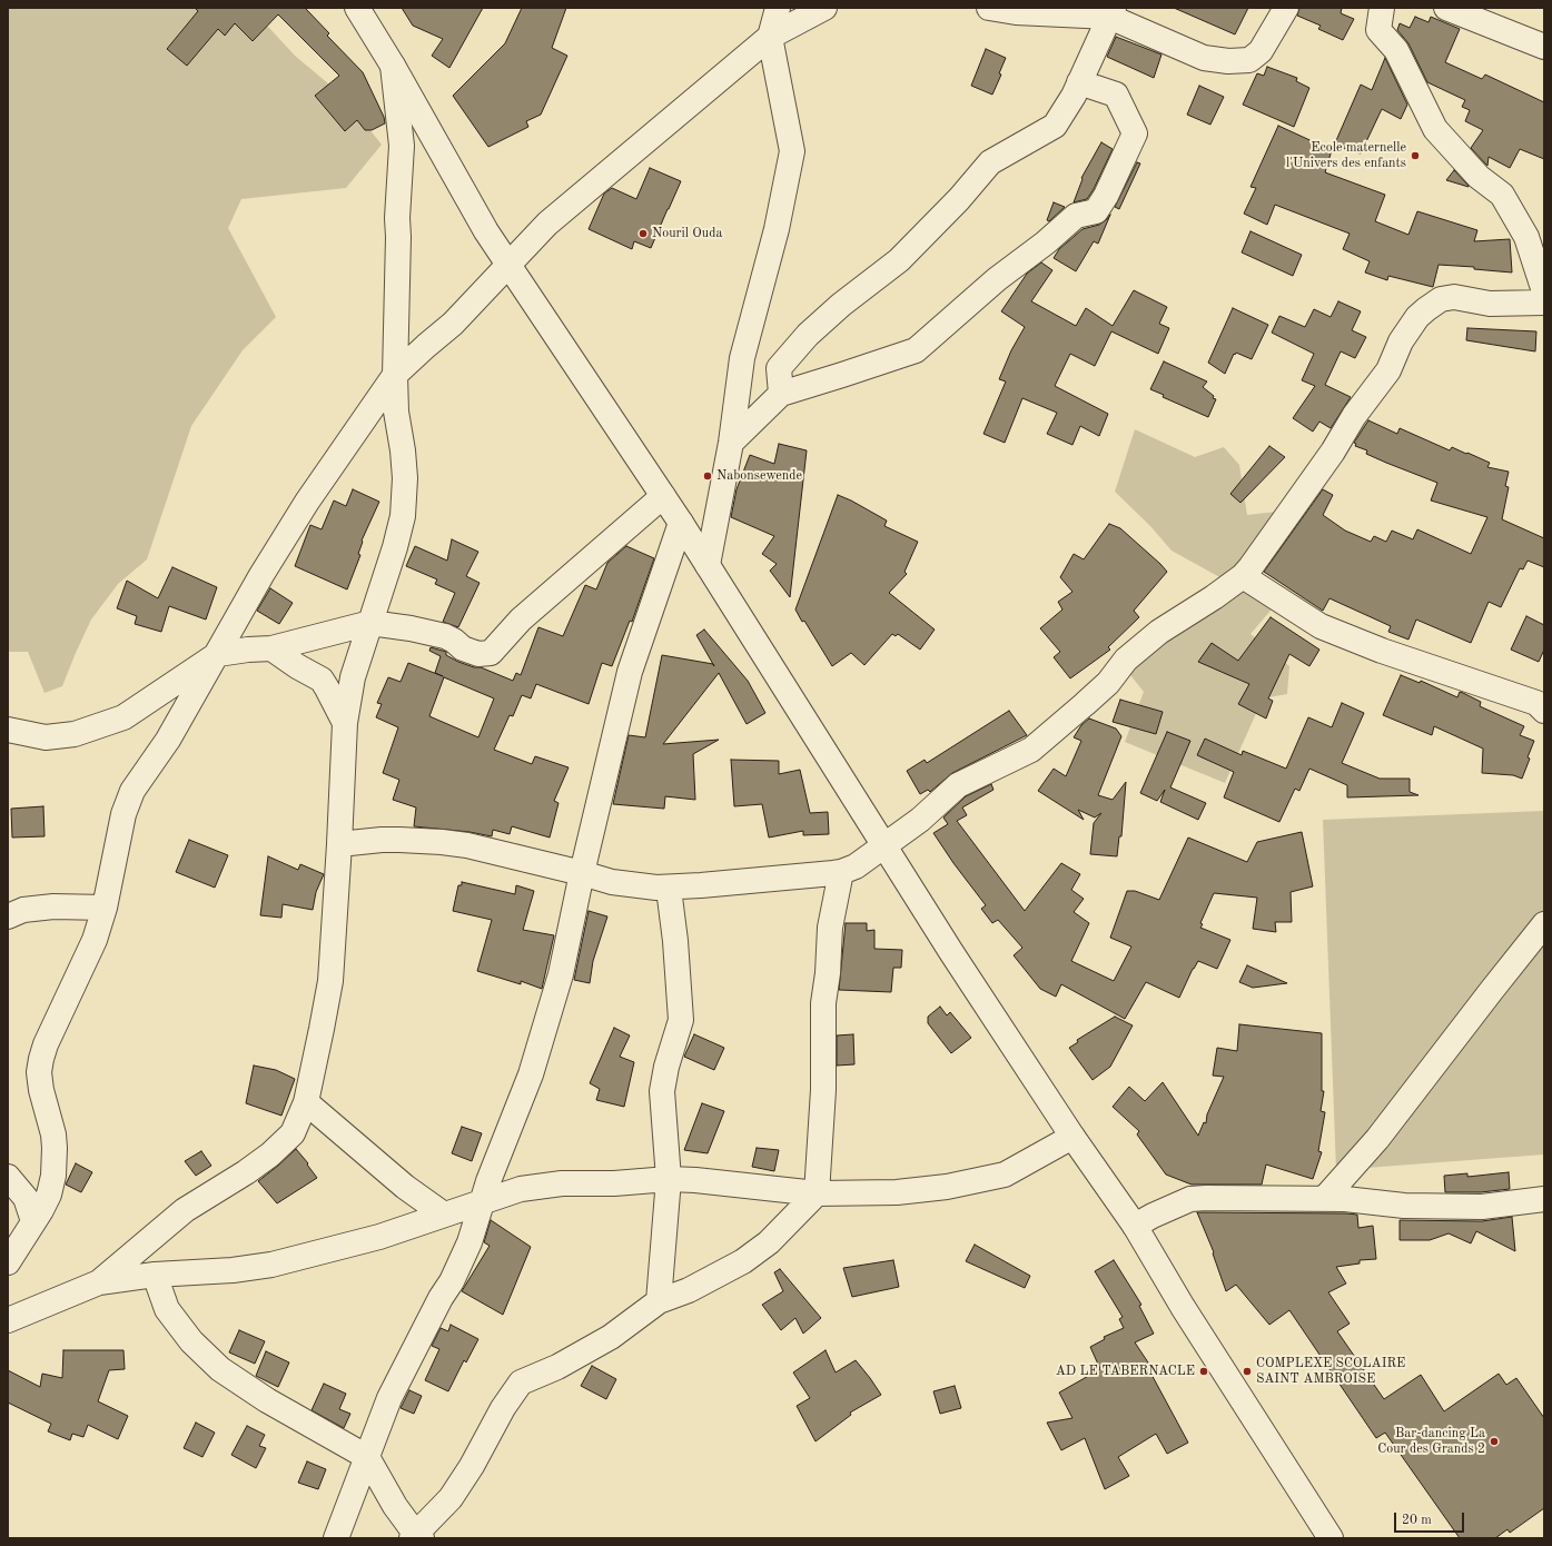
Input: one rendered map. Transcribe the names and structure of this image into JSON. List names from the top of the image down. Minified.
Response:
{"places":["Ecole maternelle l'Univers des enfants","Nouril Ouda","Nabonsewende","AD LE TABERNACLE","COMPLEXE SCOLAIRE SAINT AMBROISE","Bar-dancing La Cour des Grands 2"],"scale_bar":"20 m"}
